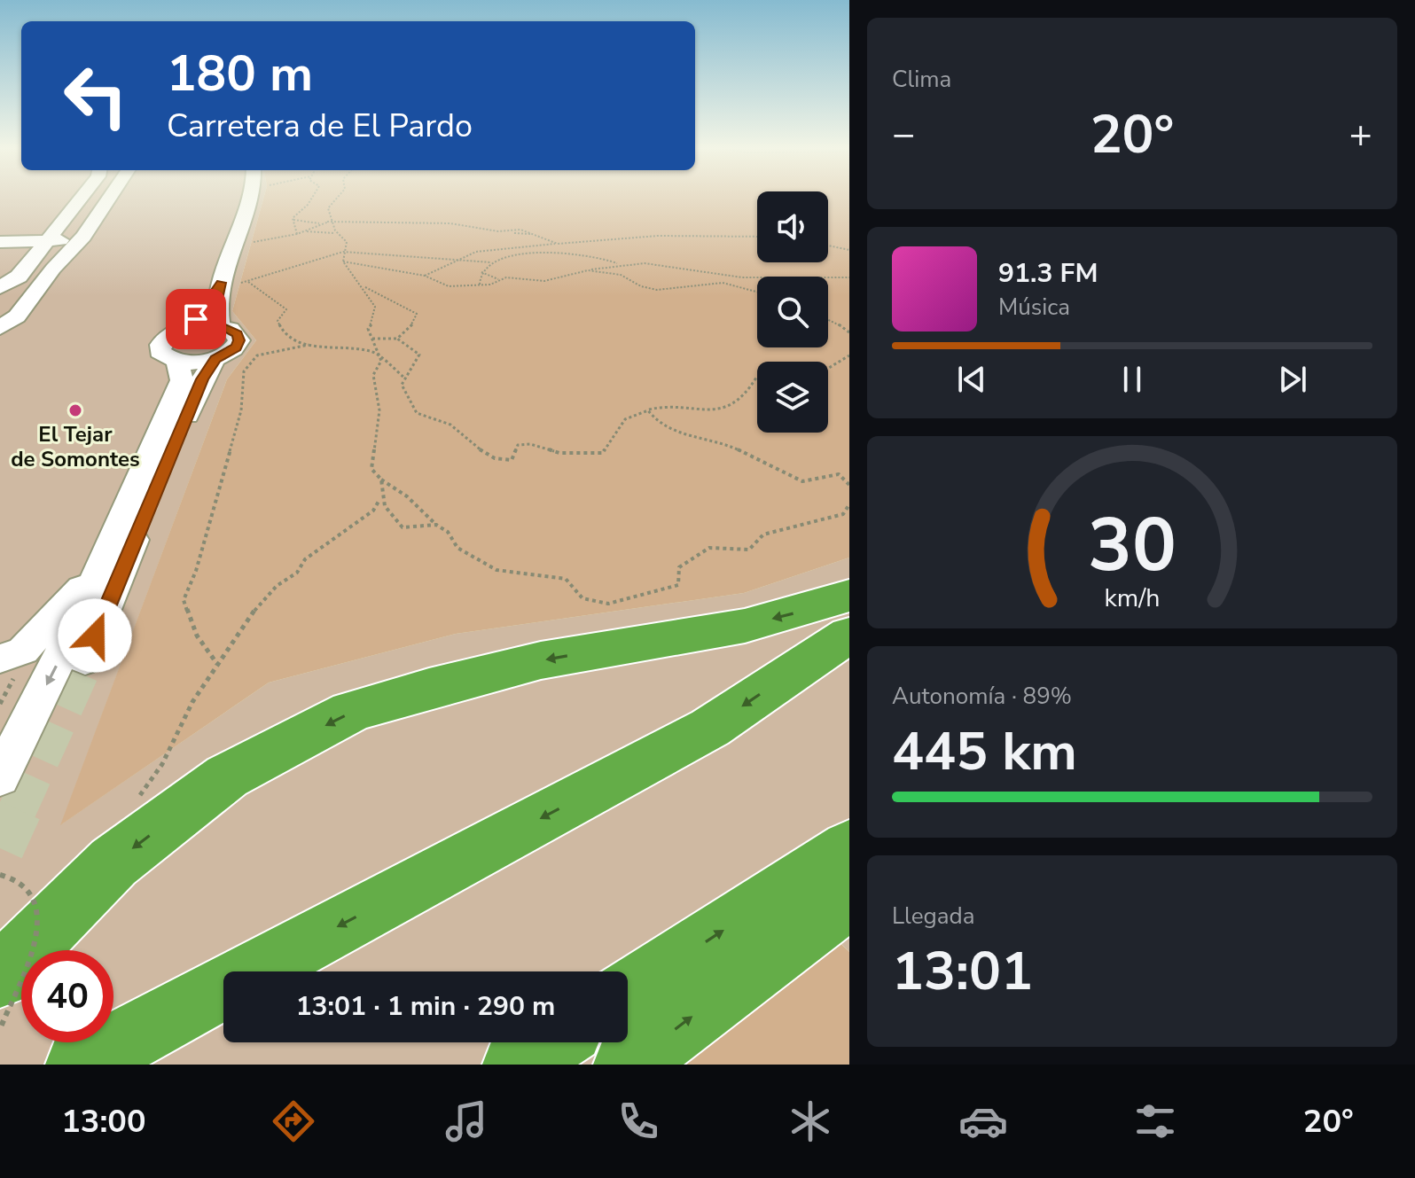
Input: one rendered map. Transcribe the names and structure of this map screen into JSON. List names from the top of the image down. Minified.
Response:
{"places":["El Tejar de Somontes"],"page":{"tile":["Clima",["Autonomía · 89%","445 km"],["Llegada","13:01"]],"turn":["180 m","Carretera de El Pardo"],"heat":["−","20°","+"],"song":["91.3 FM","Música"],"limit":"40","trip":"13:01 · 1 min · 290 m","tabs":["13:00","20°"],"gauge":["30","km/h"]}}
